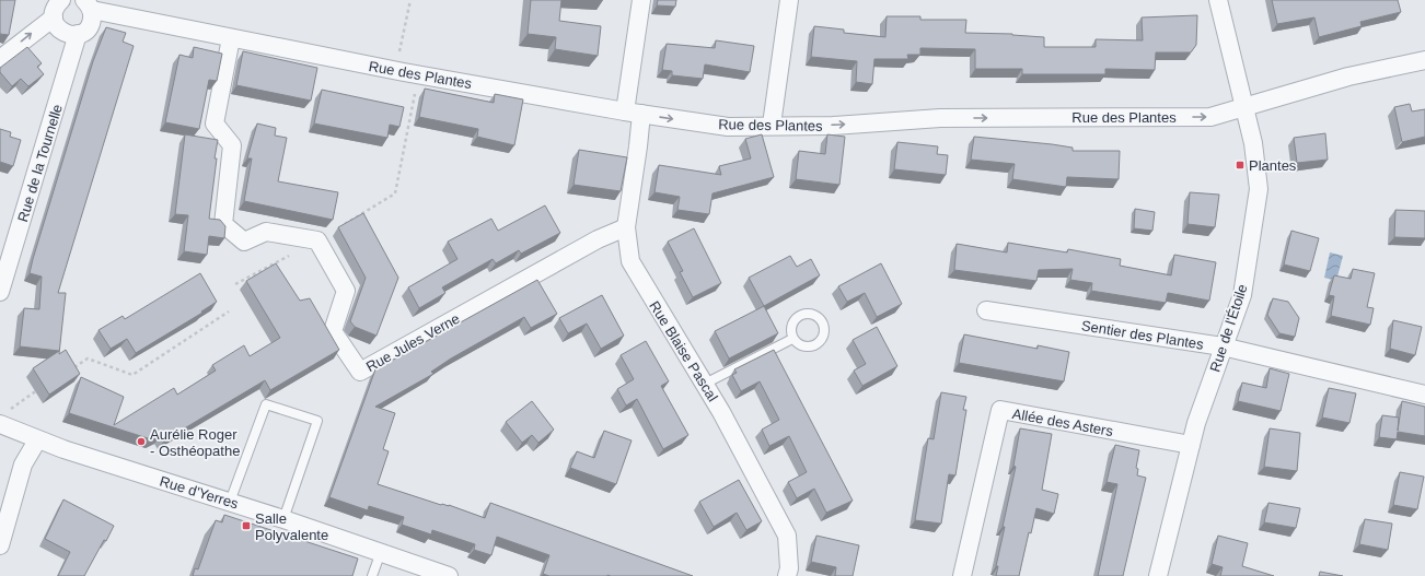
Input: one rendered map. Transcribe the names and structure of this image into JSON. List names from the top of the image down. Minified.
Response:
{"streets":{"street":["Rue des Plantes","Rue de la Tournelle","Rue de l'Étoile","Sentier des Plantes","Rue Jules Verne","Rue Blaise Pascal","Allée des Asters","Rue d'Yerres"]},"crossings":[["Rue des Plantes","Rue de l'Étoile"],["Rue des Plantes","Rue Blaise Pascal"],["Rue de l'Étoile","Sentier des Plantes"],["Rue de l'Étoile","Allée des Asters"],["Rue Jules Verne","Rue Blaise Pascal"]],"one_way":["Rue des Plantes"],"places":{"transit":["Plantes","Salle Polyvalente"],"other":["Aurélie Roger - Osthéopathe"]}}
